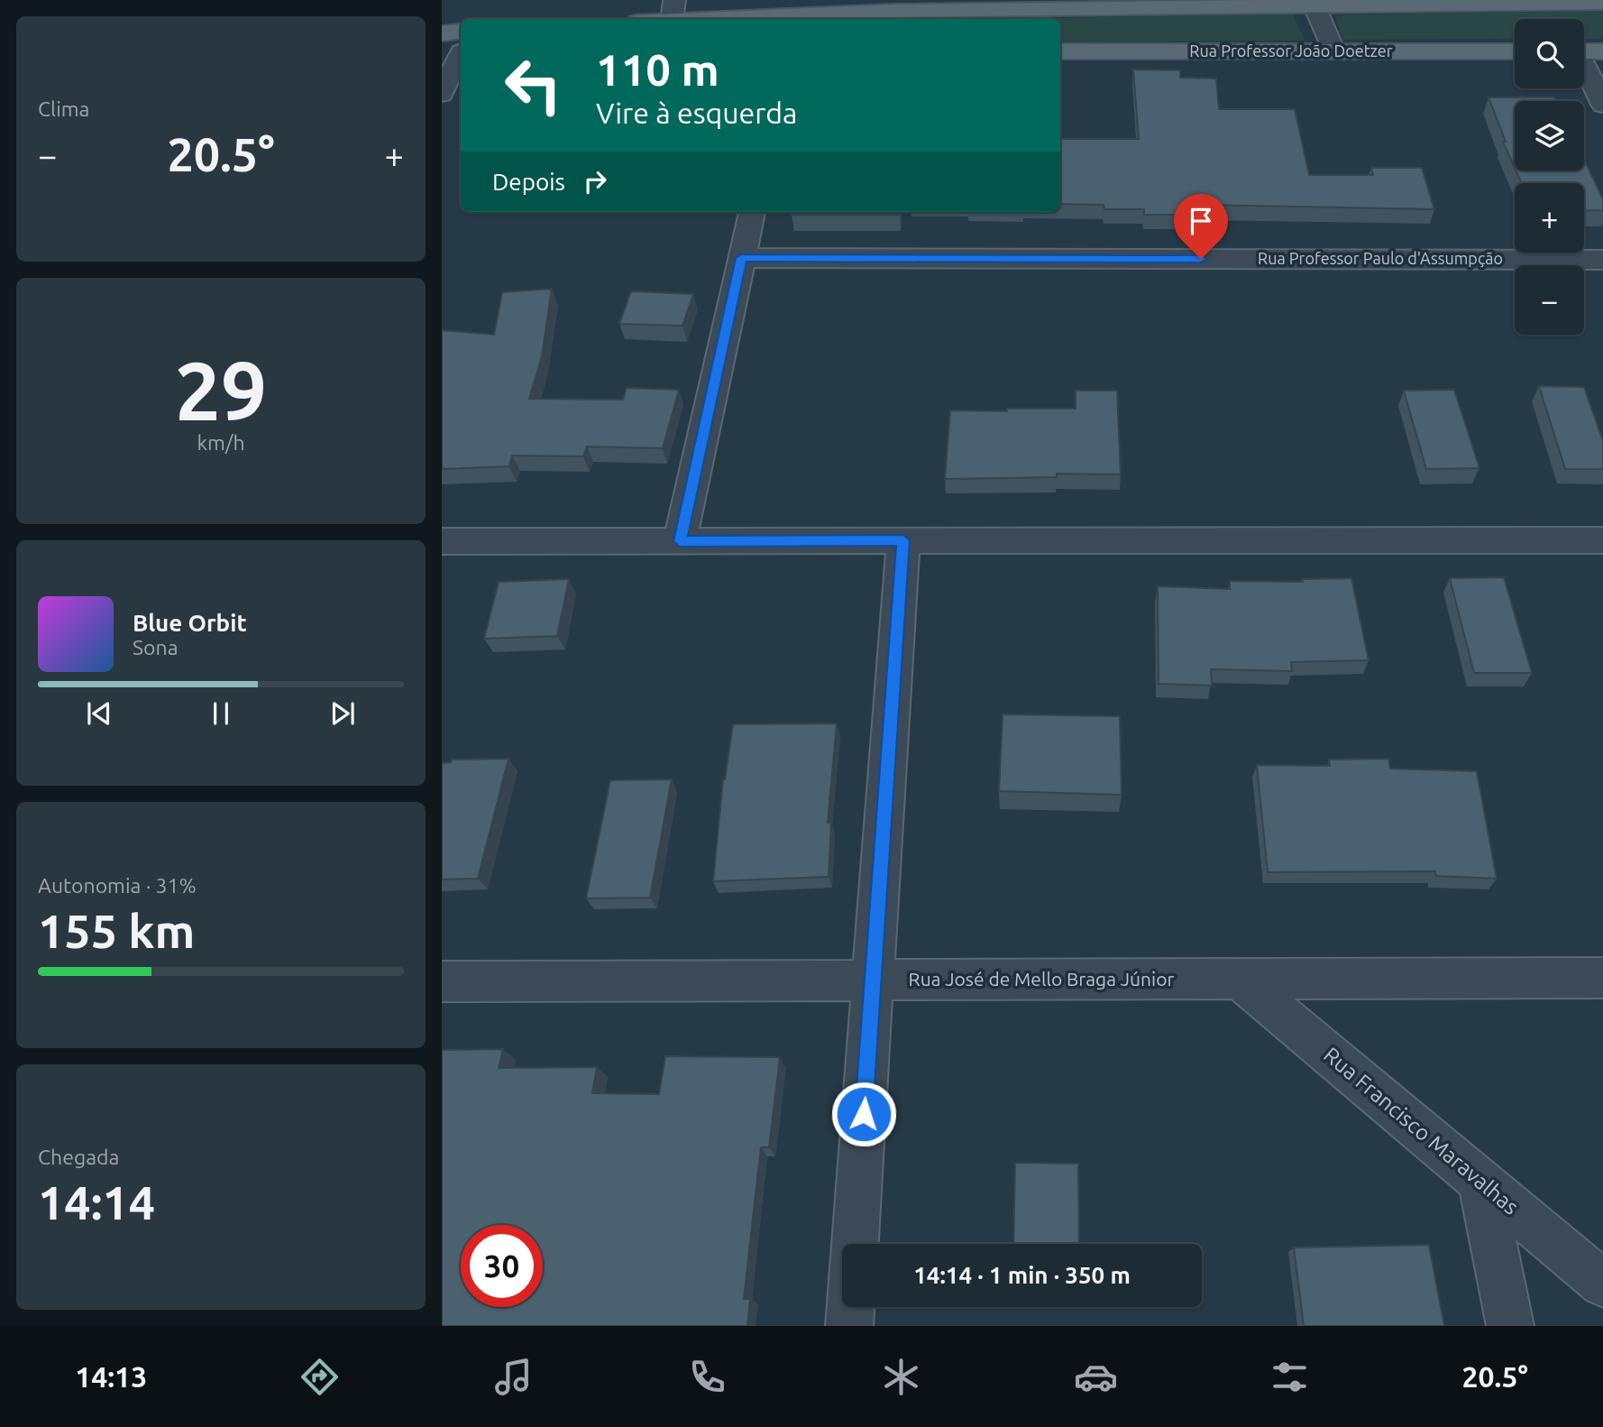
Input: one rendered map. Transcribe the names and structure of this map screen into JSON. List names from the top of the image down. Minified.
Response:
{"streets":{"main road":["Rua Professor João Doetzer"],"street":["Rua Professor Paulo d'Assumpção","Rua José de Mello Braga Júnior","Rua Francisco Maravalhas"]},"crossings":[["Rua José de Mello Braga Júnior","Rua Francisco Maravalhas"]],"page":{"tile":["Clima",["29","km/h"],["Autonomia · 31%","155 km"],["Chegada","14:14"]],"map_buttons":["+","−"],"turn":["110 m","Vire à esquerda"],"heat":["−","20.5°","+"],"then":"Depois","song":["Blue Orbit","Sona"],"limit":"30","trip":"14:14 · 1 min · 350 m","tabs":["14:13","20.5°"]}}
